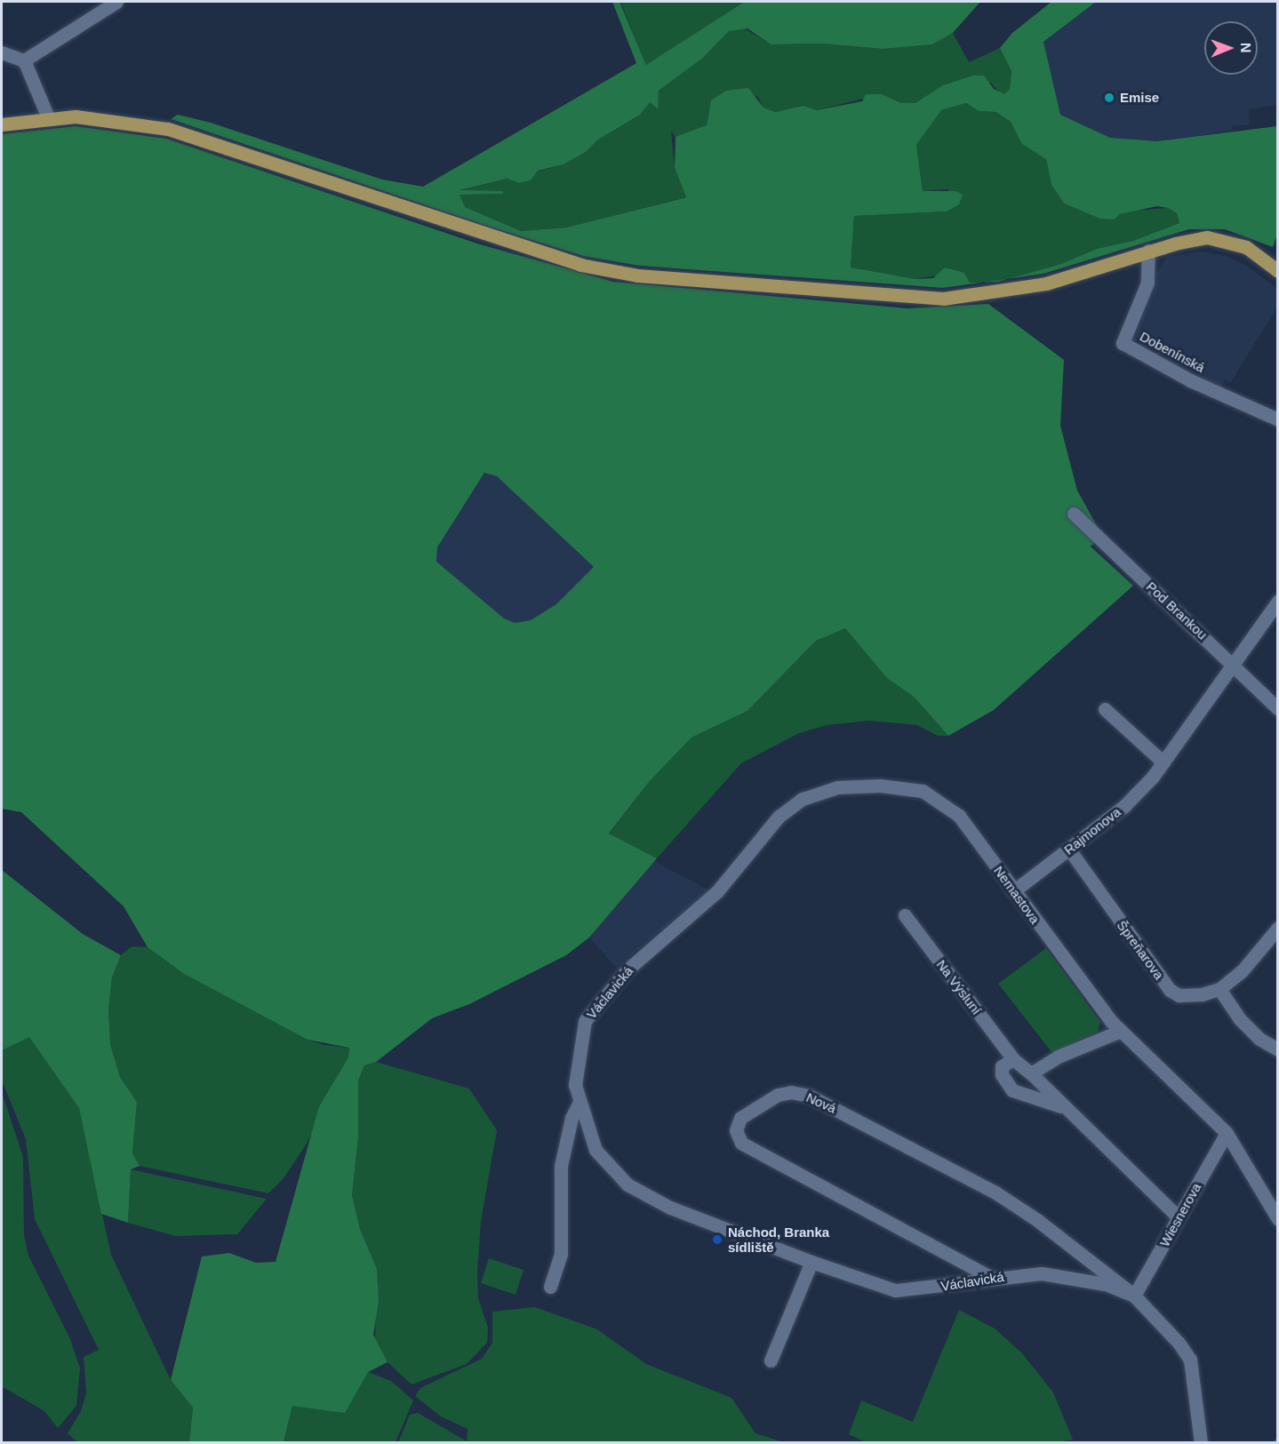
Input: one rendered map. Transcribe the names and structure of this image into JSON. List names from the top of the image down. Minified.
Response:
{"streets":{"street":["Dobenínská","Pod Brankou","Rajmonova","Nemastova","Špreňarova","Na Výsluní","Václavická","Nová","Wiesnerova"]},"crossings":[["Pod Brankou","Rajmonova"],["Rajmonova","Nemastova"],["Rajmonova","Špreňarova"],["Nemastova","Václavická"],["Nemastova","Wiesnerova"],["Na Výsluní","Wiesnerova"],["Václavická","Nová"],["Václavická","Wiesnerova"],["Nová","Wiesnerova"]],"places":["Emise","Náchod, Branka sídliště"],"north":"right"}
